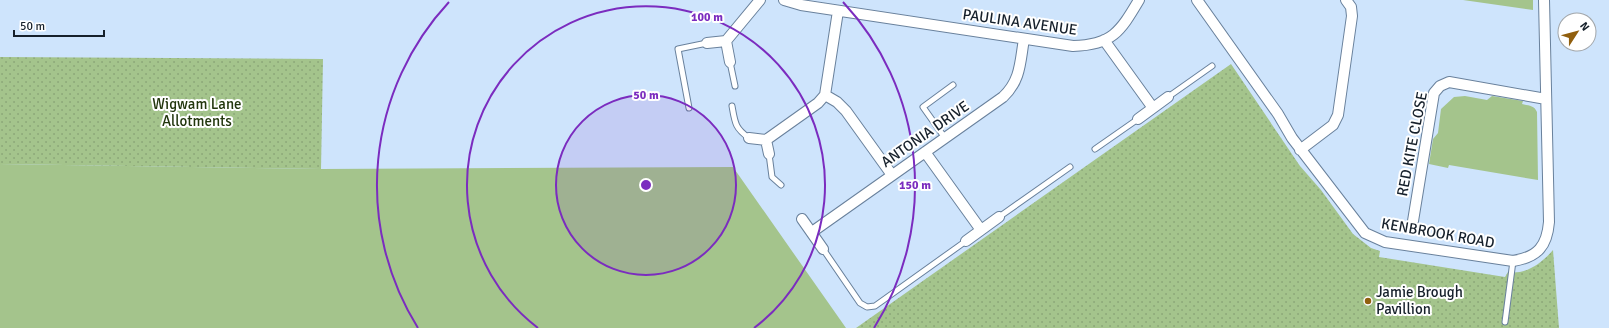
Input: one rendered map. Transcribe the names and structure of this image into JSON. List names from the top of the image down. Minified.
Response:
{"streets":{"street":["PAULINA AVENUE","ANTONIA DRIVE","RED KITE CLOSE","KENBROOK ROAD"]},"crossings":[["PAULINA AVENUE","ANTONIA DRIVE"],["RED KITE CLOSE","KENBROOK ROAD"]],"parks":["Wigwam Lane Allotments"],"places":["Jamie Brough Pavillion"],"scale_bar":"50 m","north":"top right","rings":["100 m","50 m","150 m"]}
